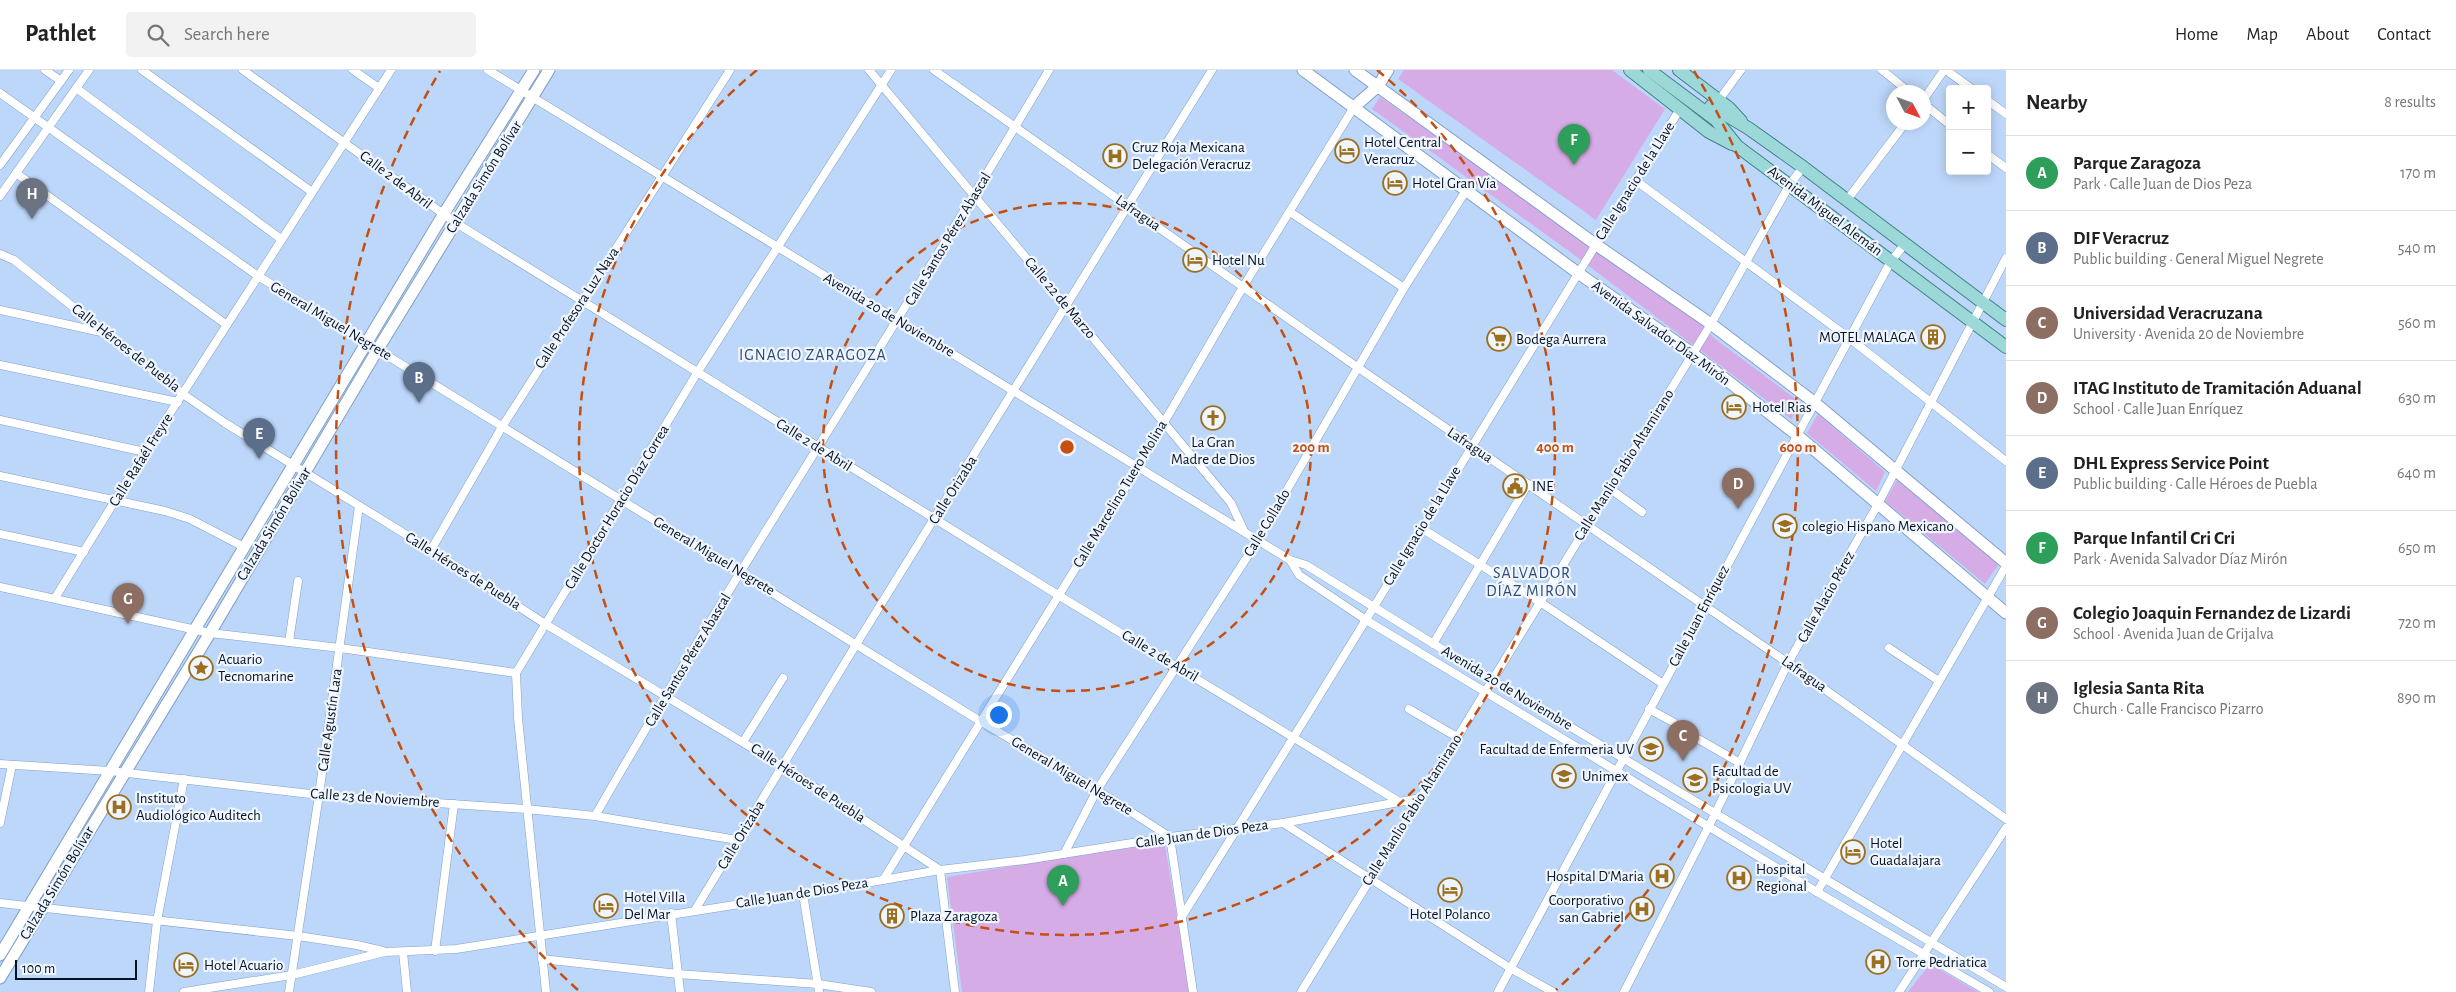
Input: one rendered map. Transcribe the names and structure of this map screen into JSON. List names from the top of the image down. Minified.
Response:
{"streets":{"main road":["Calzada Simón Bolívar","Avenida Miguel Alemán","Avenida Salvador Díaz Mirón","Calle Marcelino Tuero Molina"],"street":["Calle 2 de Abril","Calle Ignacio de la Llave","Lafragua","Calle Santos Pérez Abascal","Calle 22 de Marzo","Calle Profesora Luz Nava","Avenida 20 de Noviembre","General Miguel Negrete","Calle Héroes de Puebla","Calle Rafaél Freyre","Calle Manlio Fabio Altamirano","Calle Orizaba","Calle Doctor Horacio Díaz Correa","Calle Collado","Calle Alacio Pérez","Calle Juan Enríquez","Calle Agustín Lara","Calle 23 de Noviembre","Calle Juan de Dios Peza"]},"crossings":[["Calzada Simón Bolívar","Calle 2 de Abril"],["Calzada Simón Bolívar","Avenida 20 de Noviembre"],["Calzada Simón Bolívar","General Miguel Negrete"],["Calzada Simón Bolívar","Calle Héroes de Puebla"],["Calzada Simón Bolívar","Calle 23 de Noviembre"],["Calle 2 de Abril","Calle Ignacio de la Llave"],["Calle 2 de Abril","Calle Santos Pérez Abascal"],["Calle 2 de Abril","Calle Profesora Luz Nava"],["Calle 2 de Abril","Calle Rafaél Freyre"],["Calle 2 de Abril","Calle Orizaba"],["Calle 2 de Abril","Calle Marcelino Tuero Molina"],["Calle 2 de Abril","Calle Doctor Horacio Díaz Correa"],["Calle 2 de Abril","Calle Collado"],["Calle 2 de Abril","Calle Juan de Dios Peza"],["Calle Ignacio de la Llave","Lafragua"],["Calle Ignacio de la Llave","Avenida 20 de Noviembre"],["Calle Ignacio de la Llave","Avenida Salvador Díaz Mirón"],["Calle Ignacio de la Llave","Calle Juan de Dios Peza"],["Avenida Miguel Alemán","Calle Manlio Fabio Altamirano"],["Avenida Miguel Alemán","Calle Alacio Pérez"],["Avenida Miguel Alemán","Calle Juan Enríquez"],["Lafragua","Calle Santos Pérez Abascal"],["Lafragua","Calle Manlio Fabio Altamirano"],["Lafragua","Calle Orizaba"],["Lafragua","Calle Marcelino Tuero Molina"],["Lafragua","Calle Collado"],["Lafragua","Calle Alacio Pérez"],["Lafragua","Calle Juan Enríquez"],["Calle Santos Pérez Abascal","Calle 22 de Marzo"],["Calle Santos Pérez Abascal","Avenida 20 de Noviembre"],["Calle Santos Pérez Abascal","General Miguel Negrete"],["Calle Santos Pérez Abascal","Calle Héroes de Puebla"],["Calle Santos Pérez Abascal","Calle 23 de Noviembre"],["Calle 22 de Marzo","Avenida 20 de Noviembre"],["Calle 22 de Marzo","Calle Orizaba"],["Calle 22 de Marzo","Calle Marcelino Tuero Molina"],["Calle 22 de Marzo","Calle Doctor Horacio Díaz Correa"],["Calle Profesora Luz Nava","Avenida 20 de Noviembre"],["Calle Profesora Luz Nava","General Miguel Negrete"],["Calle Profesora Luz Nava","Calle Héroes de Puebla"],["Avenida 20 de Noviembre","Calle Manlio Fabio Altamirano"],["Avenida 20 de Noviembre","Calle Orizaba"],["Avenida 20 de Noviembre","Calle Marcelino Tuero Molina"],["Avenida 20 de Noviembre","Calle Doctor Horacio Díaz Correa"],["Avenida 20 de Noviembre","Calle Collado"],["Avenida 20 de Noviembre","Calle Alacio Pérez"],["Avenida 20 de Noviembre","Calle Juan Enríquez"],["General Miguel Negrete","Calle Rafaél Freyre"],["General Miguel Negrete","Calle Orizaba"],["General Miguel Negrete","Calle Marcelino Tuero Molina"],["General Miguel Negrete","Calle Doctor Horacio Díaz Correa"],["General Miguel Negrete","Calle Collado"],["General Miguel Negrete","Calle Juan de Dios Peza"],["Avenida Salvador Díaz Mirón","Calle Manlio Fabio Altamirano"],["Avenida Salvador Díaz Mirón","Calle Marcelino Tuero Molina"],["Avenida Salvador Díaz Mirón","Calle Collado"],["Avenida Salvador Díaz Mirón","Calle Alacio Pérez"],["Avenida Salvador Díaz Mirón","Calle Juan Enríquez"],["Calle Héroes de Puebla","Calle Rafaél Freyre"],["Calle Héroes de Puebla","Calle Orizaba"],["Calle Héroes de Puebla","Calle Marcelino Tuero Molina"],["Calle Héroes de Puebla","Calle Doctor Horacio Díaz Correa"],["Calle Héroes de Puebla","Calle Agustín Lara"],["Calle Héroes de Puebla","Calle Juan de Dios Peza"],["Calle Manlio Fabio Altamirano","Calle Juan de Dios Peza"],["Calle Orizaba","Calle 23 de Noviembre"],["Calle Orizaba","Calle Juan de Dios Peza"],["Calle Marcelino Tuero Molina","Calle Juan de Dios Peza"],["Calle Collado","Calle Juan de Dios Peza"],["Calle Agustín Lara","Calle 23 de Noviembre"],["Calle Agustín Lara","Calle Juan de Dios Peza"]],"districts":["IGNACIO ZARAGOZA","SALVADOR DÍAZ MIRÓN"],"places":{"hotel":["Hotel Central Veracruz","Hotel Gran Vía","Hotel Nu","Hotel Rias","Hotel Guadalajara","Hotel Polanco","Hotel Villa Del Mar","Hotel Acuario"],"hospital":["Cruz Roja Mexicana Delegación Veracruz","Instituto Audiológico Auditech","Hospital D'Maria","Hospital Regional","Coorporativo san Gabriel","Torre Pedriatica"],"building":["MOTEL MALAGA","Plaza Zaragoza"],"supermarket":["Bodega Aurrera"],"church":["La Gran Madre de Dios"],"public building":["INE"],"school or university":["colegio Hispano Mexicano","Facultad de Enfermeria UV","Unimex","Facultad de Psicologia UV"],"place":["Acuario Tecnomarine"]},"scale_bar":"100 m","north":"bottom right","page":{"header":"Pathlet","search":"Search here","nav":["Home","Map","About","Contact"],"heading":["Nearby","8 results"],"map_buttons":["+","−"],"pins":["F","H","B","E","D","G","C","A"],"list":[{"mark":"A","name":"Parque Zaragoza","note":"Park · Calle Juan de Dios Peza","value":"170 m"},{"mark":"B","name":"DIF Veracruz","note":"Public building · General Miguel Negrete","value":"540 m"},{"mark":"C","name":"Universidad Veracruzana","note":"University · Avenida 20 de Noviembre","value":"560 m"},{"mark":"D","name":"ITAG Instituto de Tramitación Aduanal","note":"School · Calle Juan Enríquez","value":"630 m"},{"mark":"E","name":"DHL Express Service Point","note":"Public building · Calle Héroes de Puebla","value":"640 m"},{"mark":"F","name":"Parque Infantil Cri Cri","note":"Park · Avenida Salvador Díaz Mirón","value":"650 m"},{"mark":"G","name":"Colegio Joaquin Fernandez de Lizardi","note":"School · Avenida Juan de Grijalva","value":"720 m"},{"mark":"H","name":"Iglesia Santa Rita","note":"Church · Calle Francisco Pizarro","value":"890 m"}],"scale":"100 m"},"rings":["200 m","400 m","600 m"]}
